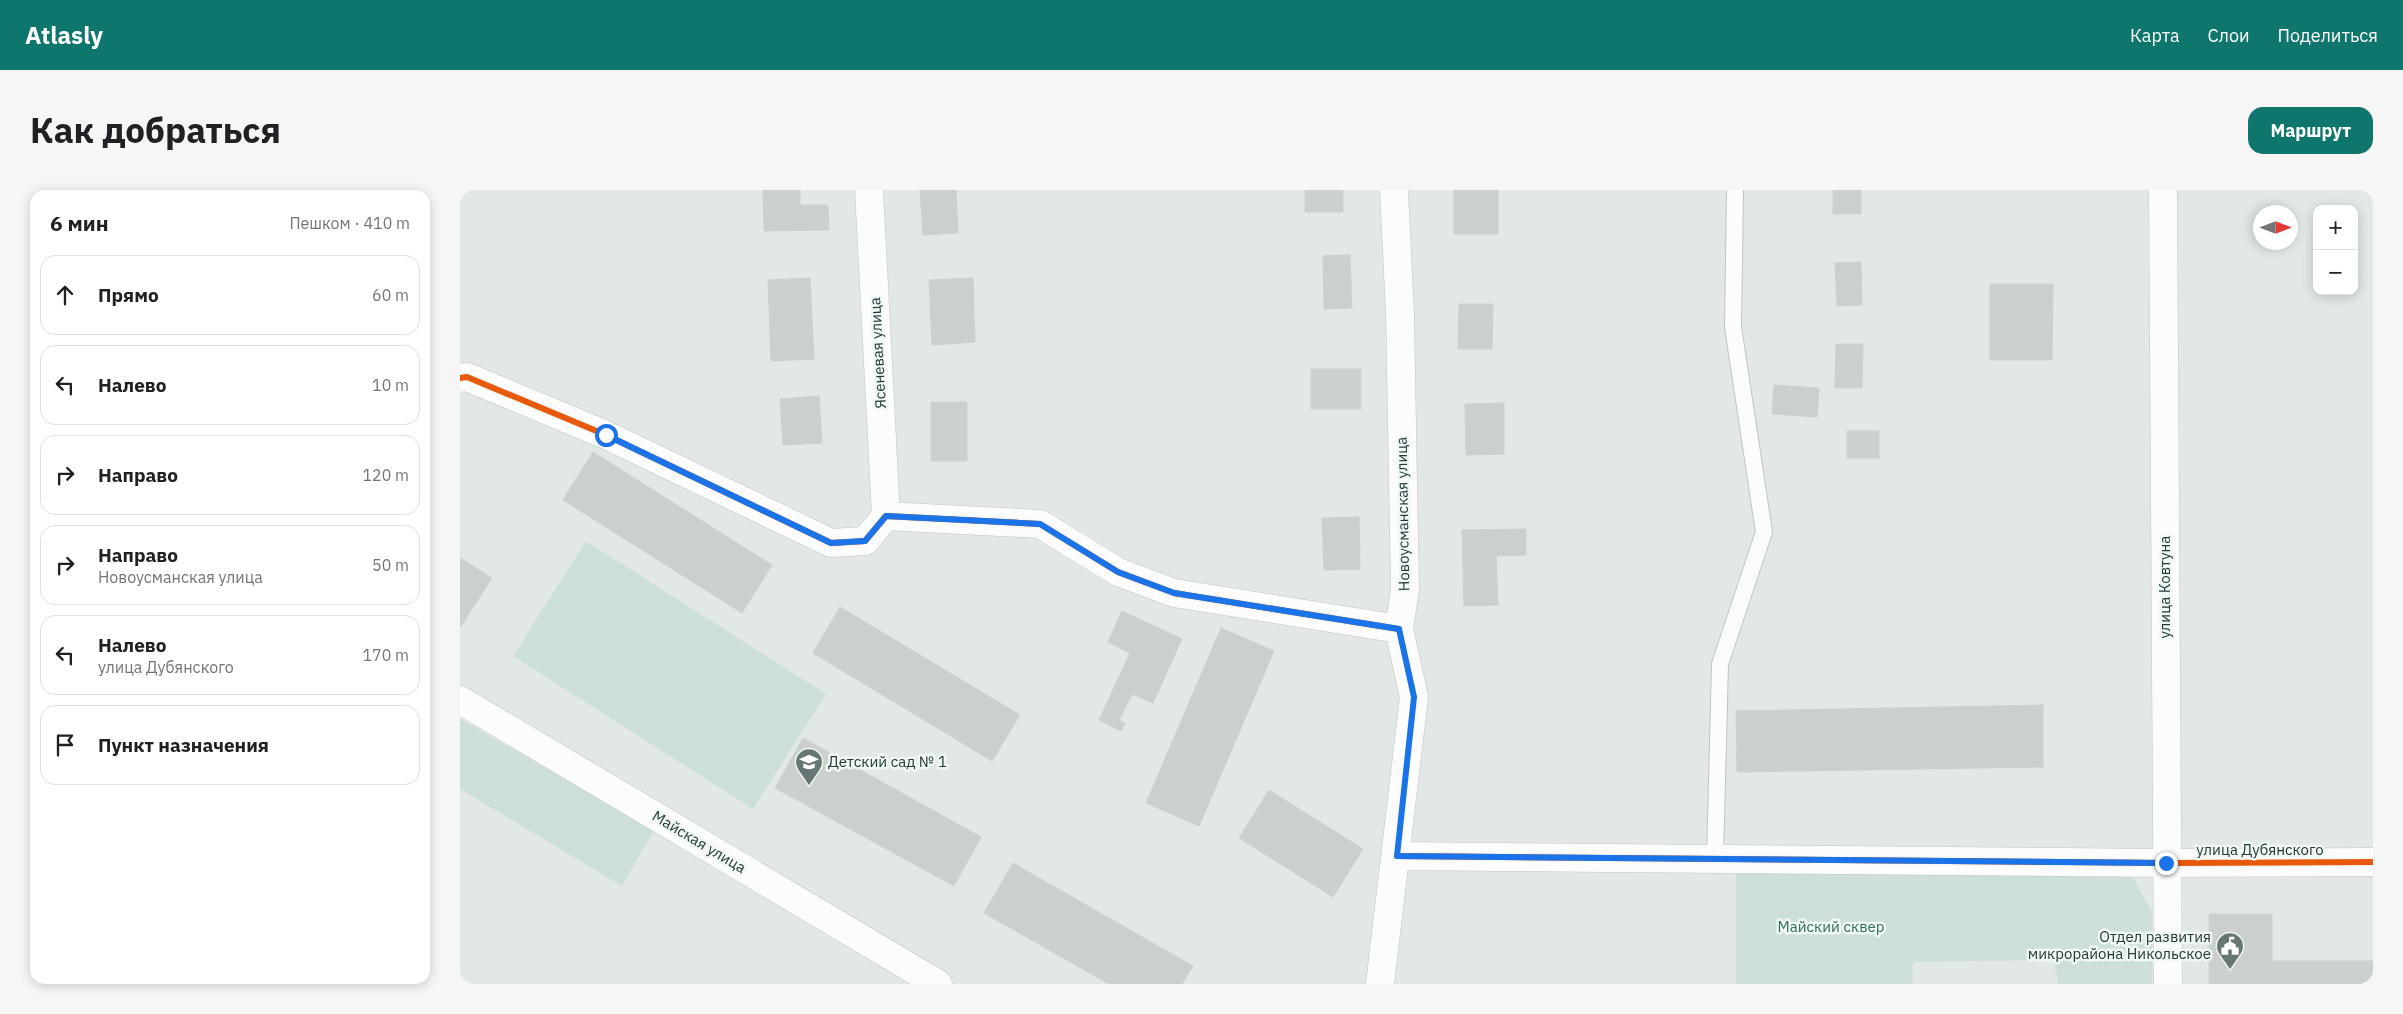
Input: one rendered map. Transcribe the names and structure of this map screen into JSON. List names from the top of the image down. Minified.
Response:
{"streets":{"street":["Ясеневая улица","Новоусманская улица","улица Ковтуна","Майская улица","улица Дубянского"]},"crossings":[["Новоусманская улица","улица Дубянского"],["улица Ковтуна","улица Дубянского"]],"parks":["Майский сквер"],"places":{"school or university":["Детский сад № 1"],"public building":["Отдел развития микрорайона Никольское"]},"north":"right","page":{"header":"Atlasly","nav":["Карта","Слои","Поделиться"],"title":"Как добраться","buttons":"Маршрут","heading":["6 мин","Пешком · 410 m"],"map_buttons":["+","−"],"list":[["Прямо","60 m"],["Налево","10 m"],["Направо","120 m"],["Направо","Новоусманская улица","50 m"],["Налево","улица Дубянского","170 m"],"Пункт назначения"]}}
